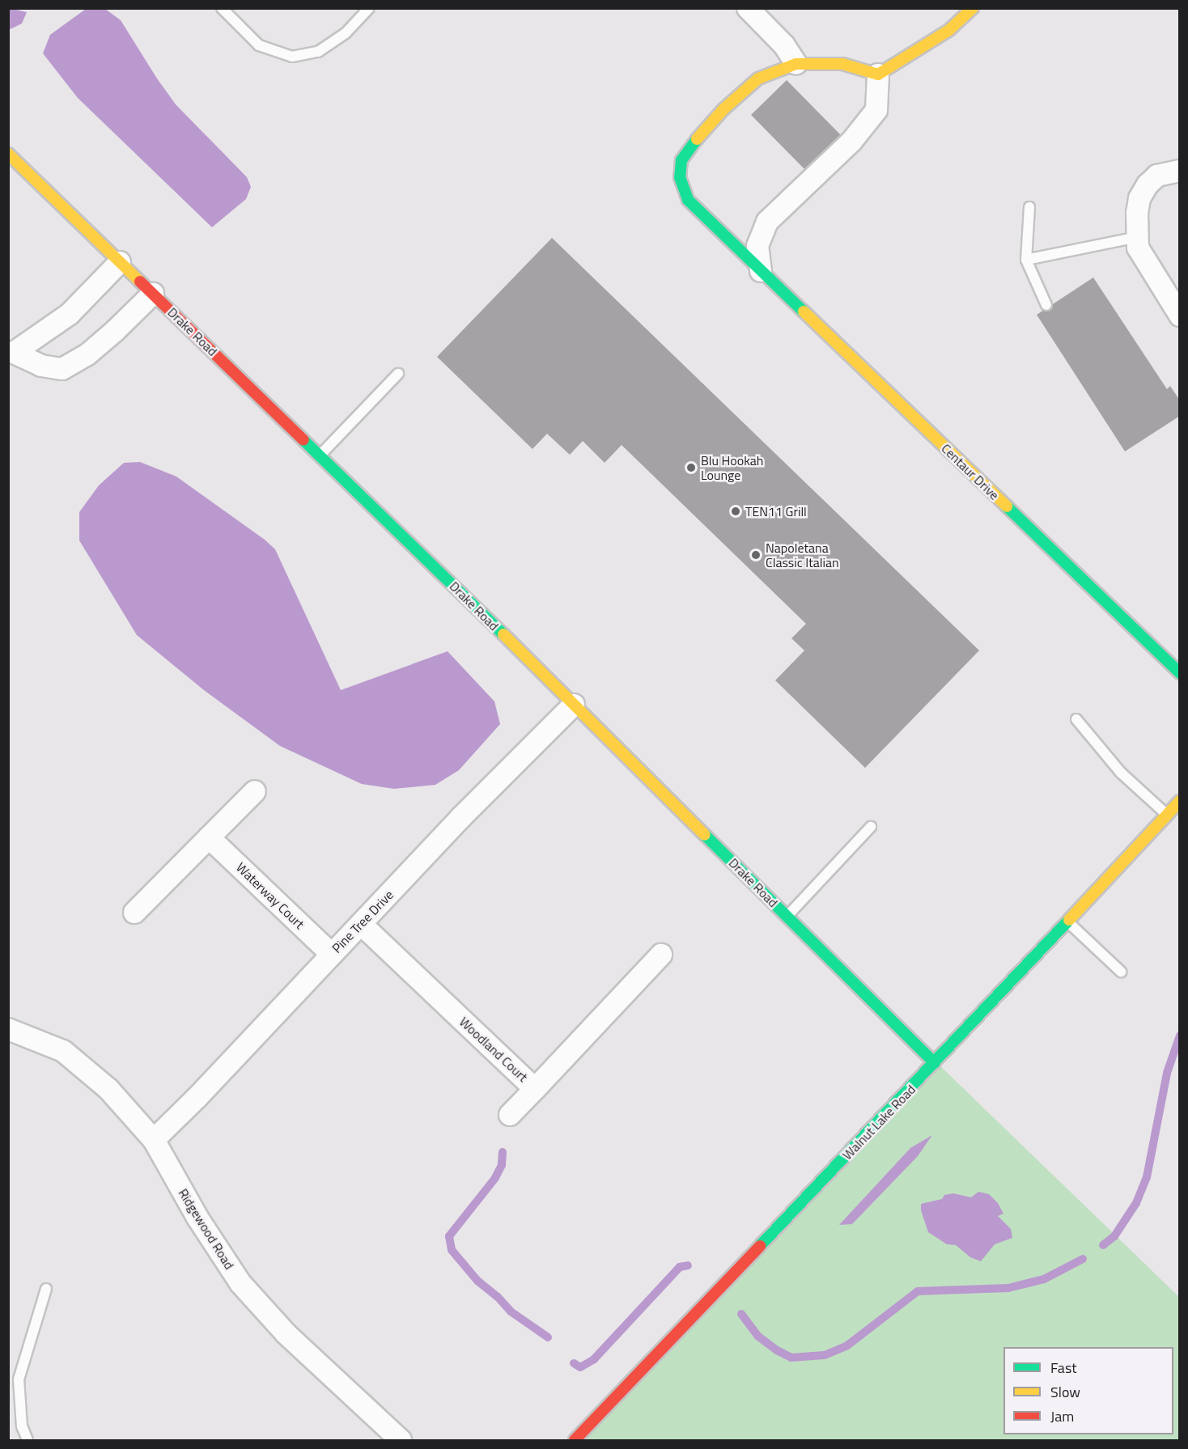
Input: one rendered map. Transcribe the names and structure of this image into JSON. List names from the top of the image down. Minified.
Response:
{"streets":{"street":["Drake Road","Centaur Drive","Waterway Court","Pine Tree Drive","Woodland Court","Walnut Lake Road","Ridgewood Road"]},"crossings":[["Drake Road","Pine Tree Drive"],["Drake Road","Walnut Lake Road"],["Waterway Court","Pine Tree Drive"],["Pine Tree Drive","Woodland Court"],["Pine Tree Drive","Ridgewood Road"]],"places":["Blu Hookah Lounge","TEN11 Grill","Napoletana Classic Italian"],"legend":["Fast","Slow","Jam"]}
